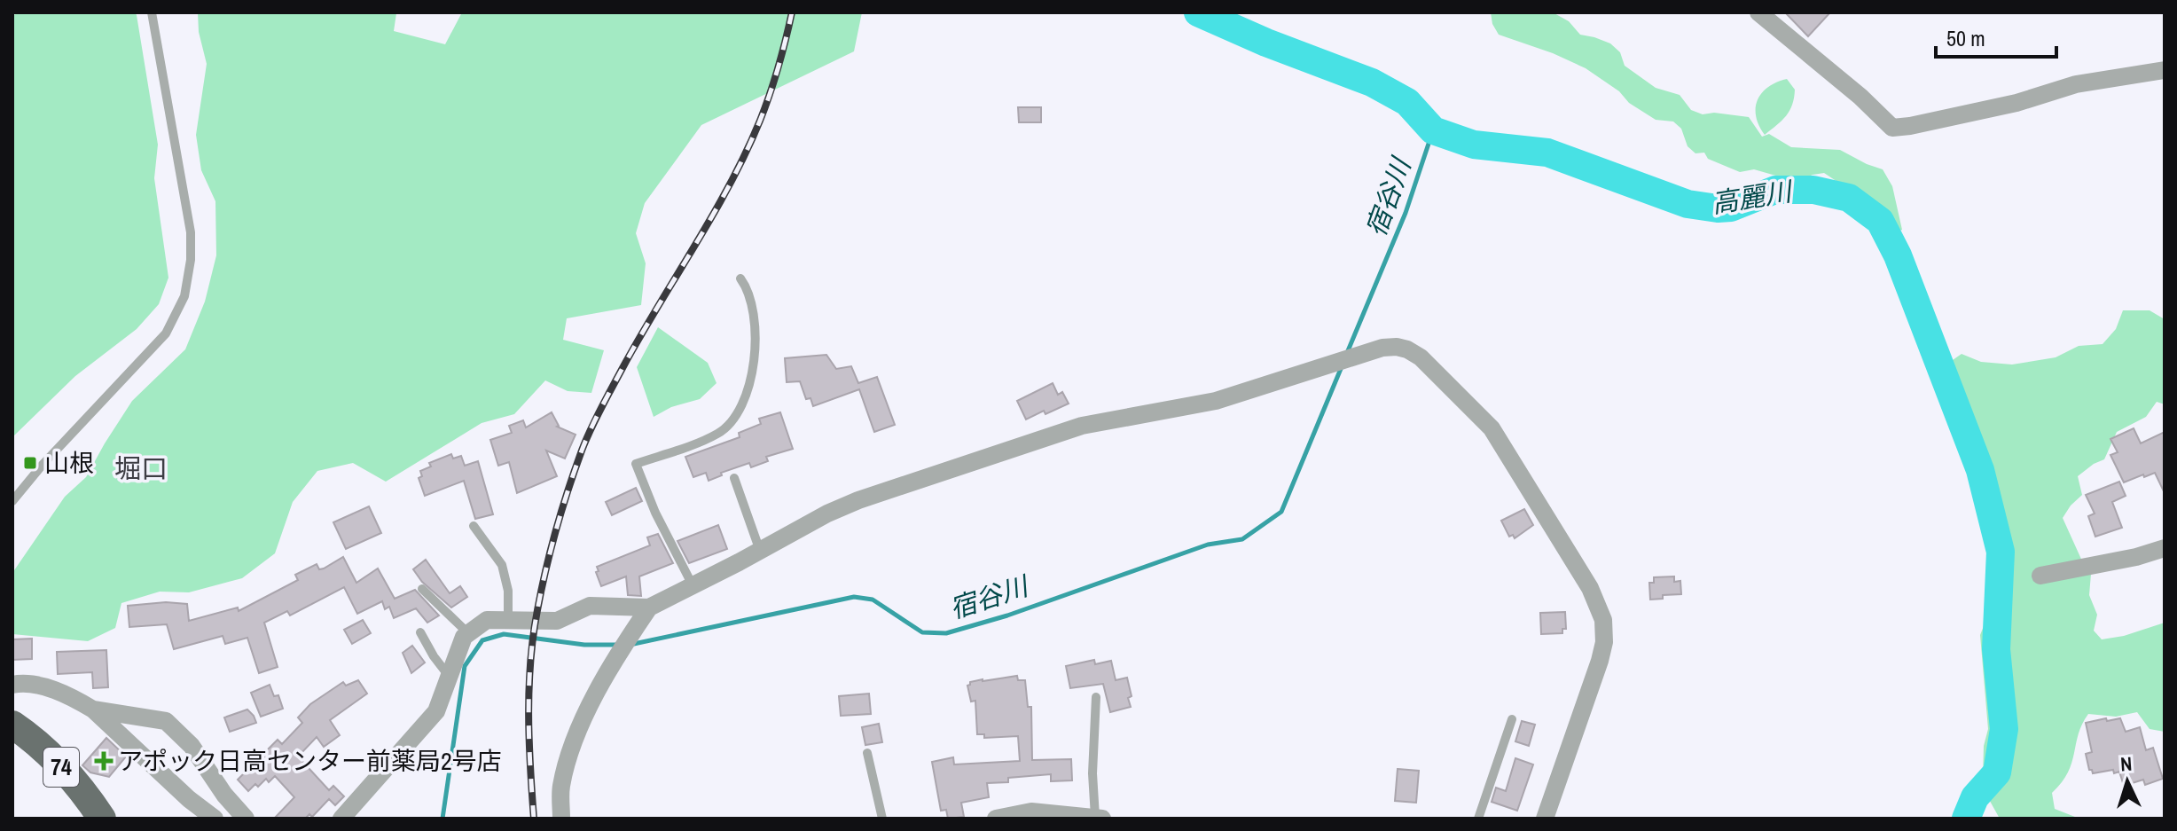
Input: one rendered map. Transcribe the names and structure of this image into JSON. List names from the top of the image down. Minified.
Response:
{"streets":{"main road":["74"]},"districts":["堀口"],"water":["宿谷川","高麗川"],"places":{"transit":["山根"],"health":["アポック日高センター前薬局2号店"]},"scale_bar":"50 m","north":"top"}
